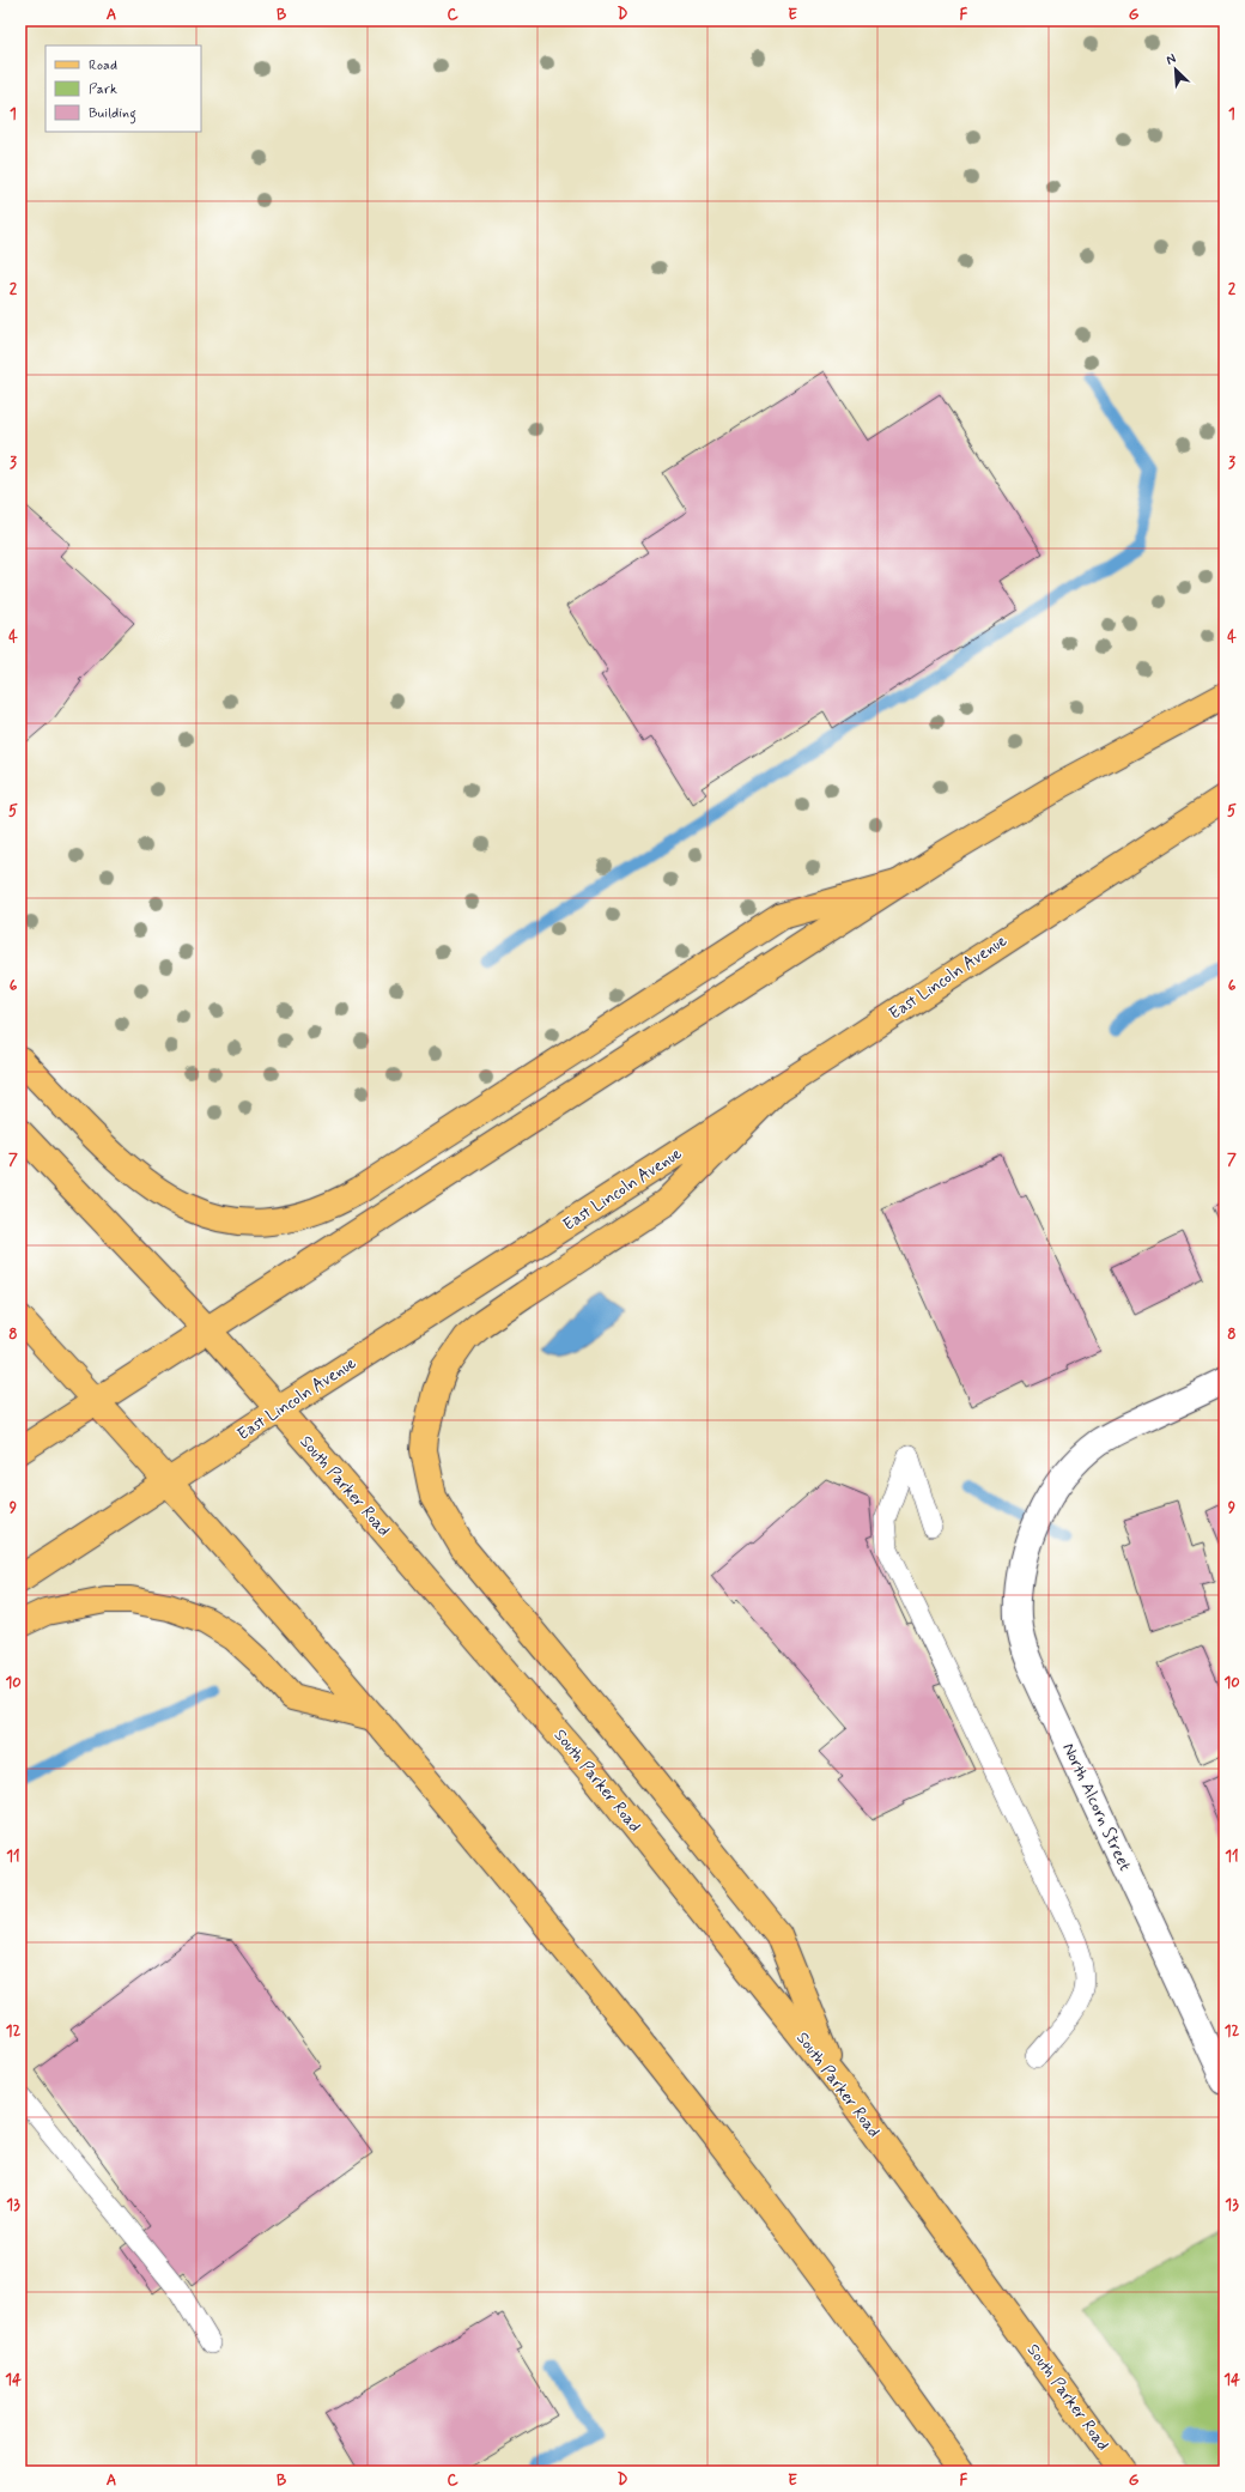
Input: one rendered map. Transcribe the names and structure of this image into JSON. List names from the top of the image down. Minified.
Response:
{"streets":{"main road":["East Lincoln Avenue","South Parker Road"],"street":["North Alcorn Street"]},"crossings":[["East Lincoln Avenue","South Parker Road"]],"legend":["Road","Park","Building"],"north":"top left","grid":{"columns":["A","B","C","D","E","F","G"],"rows":["1","2","3","4","5","6","7","8","9","10","11","12","13","14"]}}
